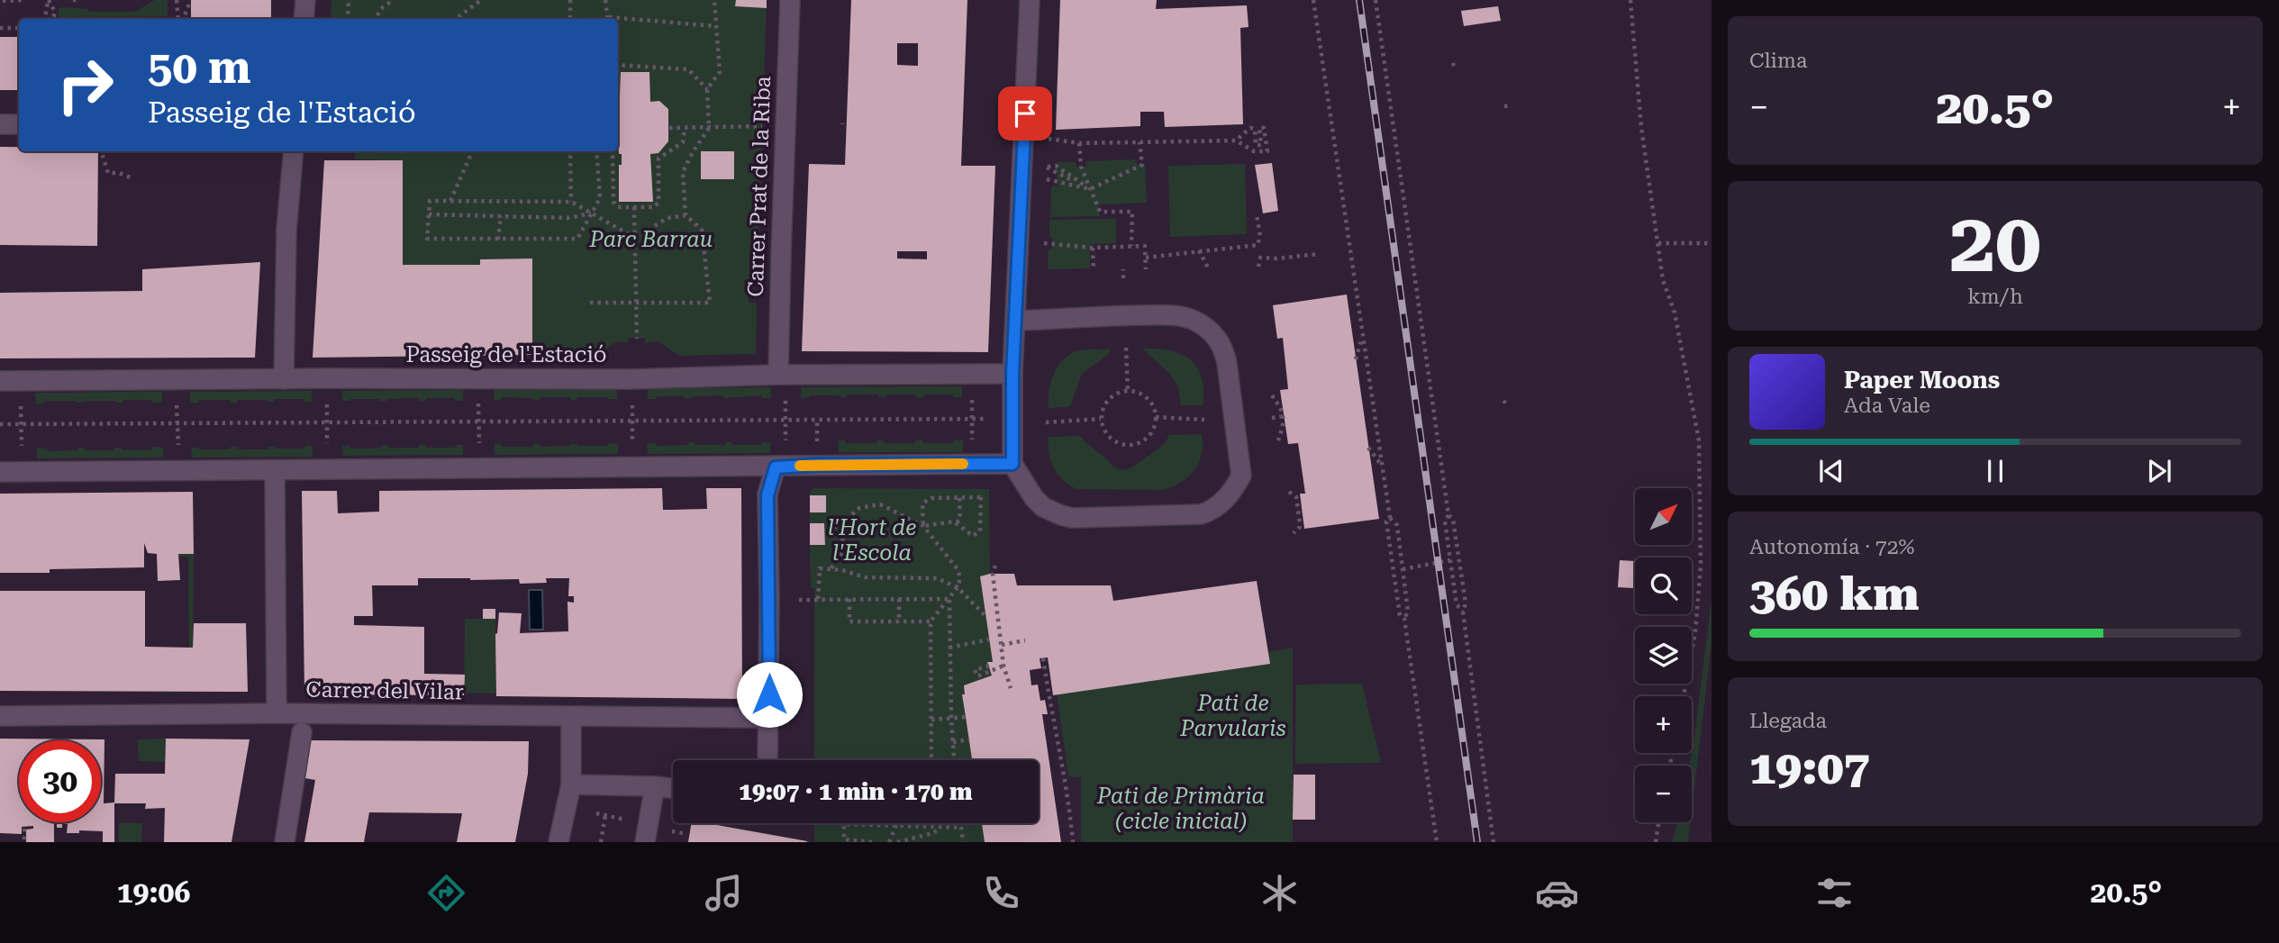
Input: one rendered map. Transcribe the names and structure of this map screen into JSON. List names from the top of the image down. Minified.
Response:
{"streets":{"street":["Carrer Prat de la Riba","Passeig de l'Estació","Carrer del Vilar"]},"crossings":[["Carrer Prat de la Riba","Passeig de l'Estació"]],"parks":["Parc Barrau","l'Hort de l'Escola","Pati de Parvularis","Pati de Primària (cicle inicial)"],"north":"top right","page":{"tile":["Clima",["20","km/h"],["Autonomía · 72%","360 km"],["Llegada","19:07"]],"turn":["50 m","Passeig de l'Estació"],"heat":["−","20.5°","+"],"song":["Paper Moons","Ada Vale"],"map_buttons":["+","−"],"limit":"30","trip":"19:07 · 1 min · 170 m","tabs":["19:06","20.5°"]}}
